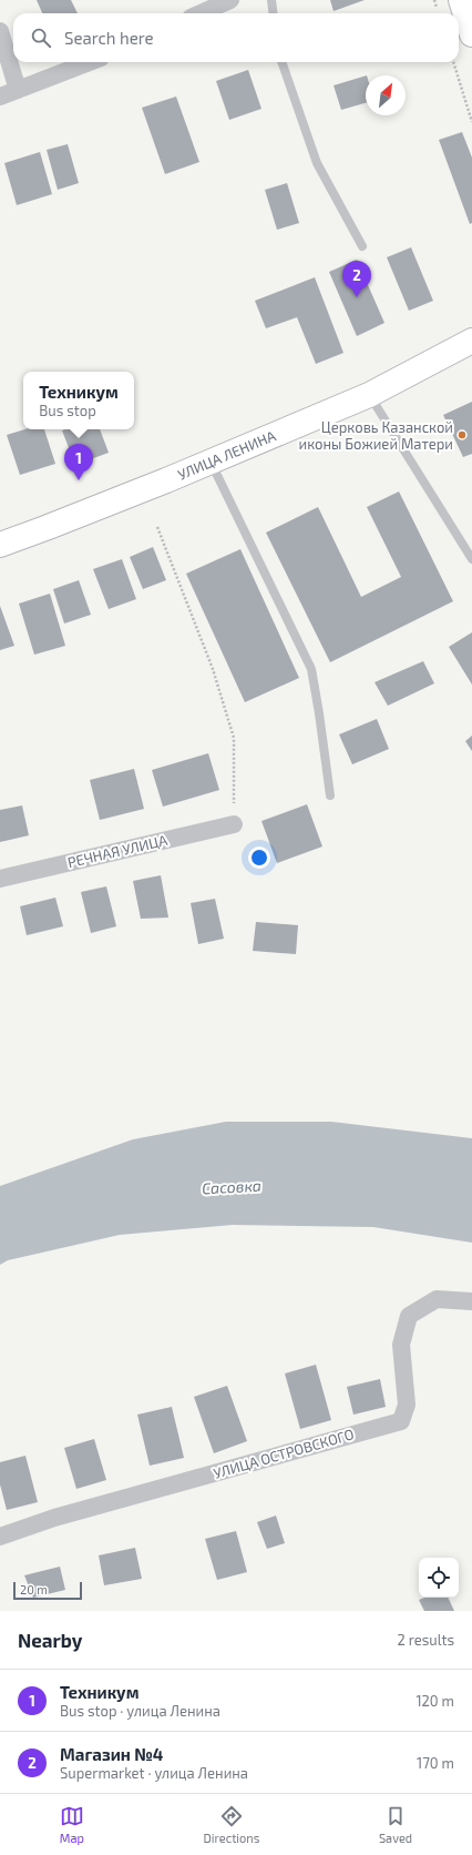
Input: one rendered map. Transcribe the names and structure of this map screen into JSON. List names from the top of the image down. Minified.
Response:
{"streets":{"main road":["УЛИЦА ЛЕНИНА"],"street":["РЕЧНАЯ УЛИЦА","УЛИЦА ОСТРОВСКОГО"]},"water":["Сасовка"],"places":["Церковь Казанской иконы Божией Матери"],"scale_bar":"20 m","north":"top right","page":{"search":"Search here","pins":["2","1"],"popup":["Техникум","Bus stop"],"scale":"20 m","heading":["Nearby","2 results"],"list":[{"mark":"1","name":"Техникум","note":"Bus stop · улица Ленина","value":"120 m"},{"mark":"2","name":"Магазин №4","note":"Supermarket · улица Ленина","value":"170 m"}],"nav":["Map","Directions","Saved"]}}
